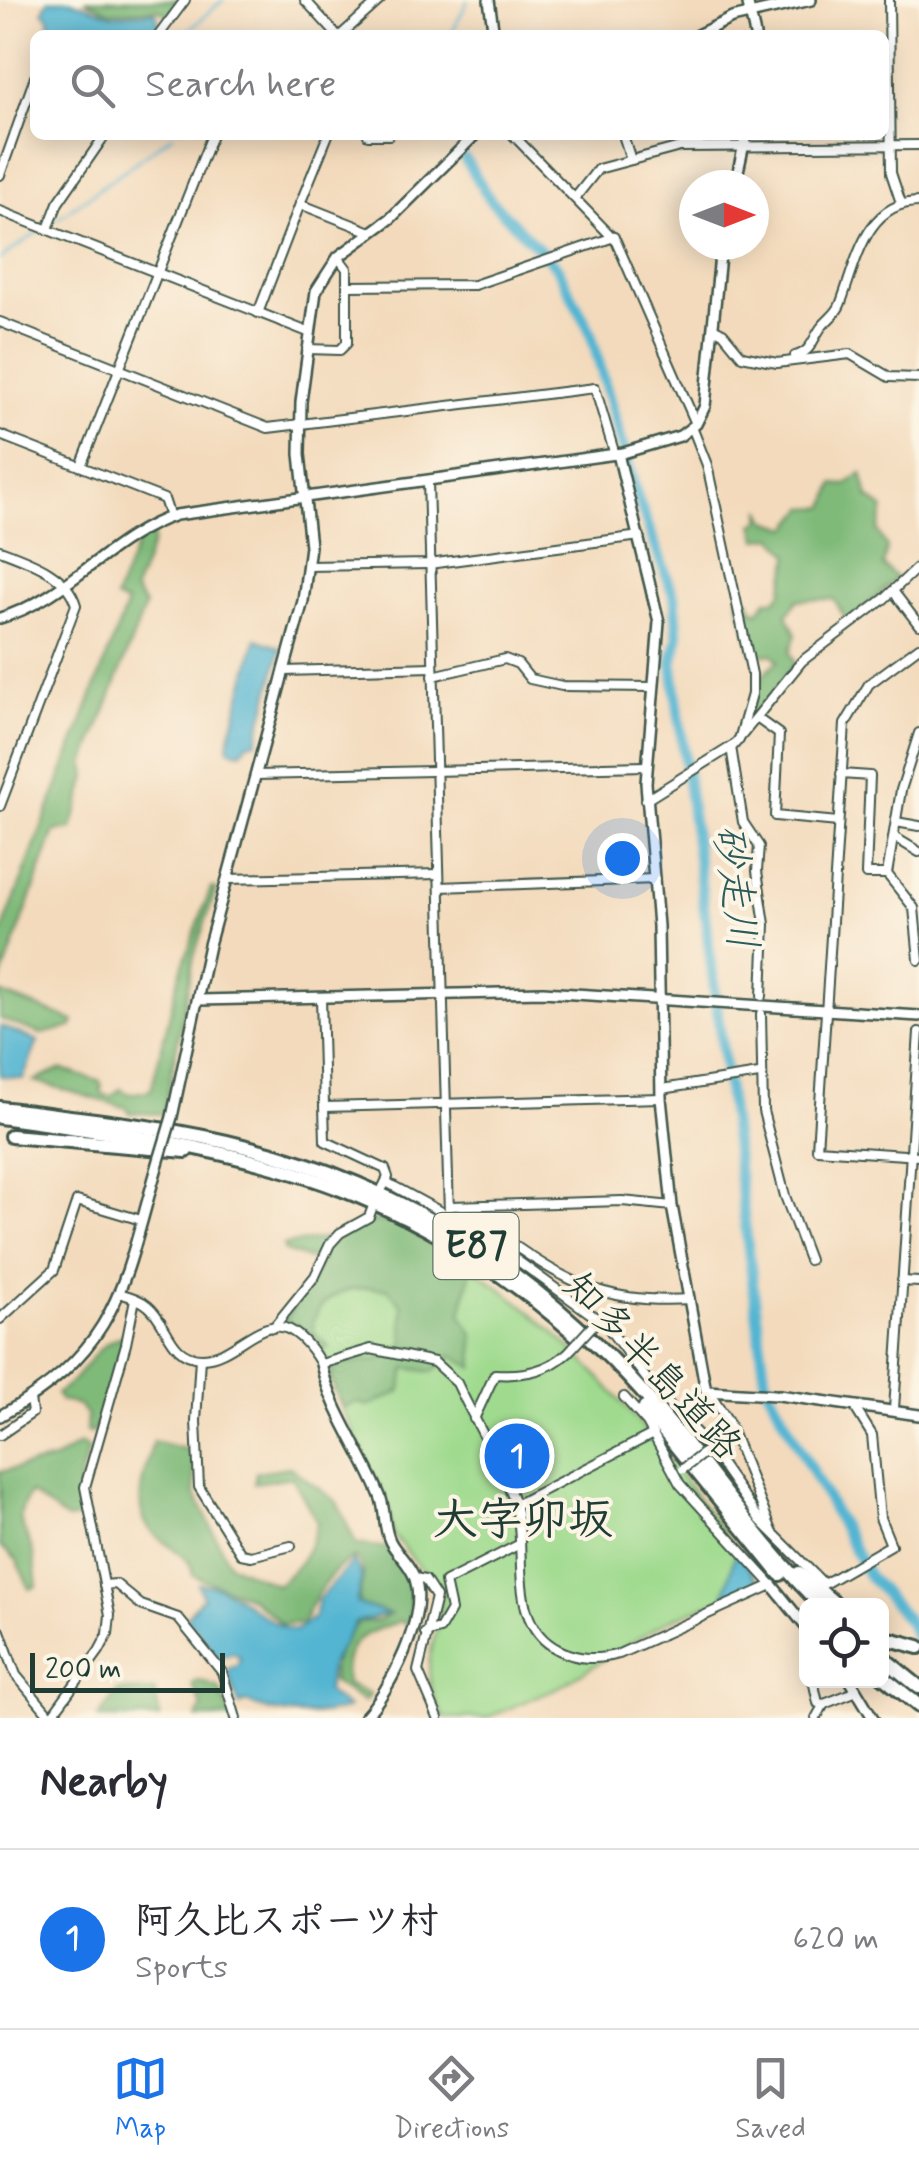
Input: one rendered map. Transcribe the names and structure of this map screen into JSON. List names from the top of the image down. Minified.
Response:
{"streets":{"highway":["E87","知多半島道路"]},"districts":["大字卯坂"],"water":["砂走川"],"scale_bar":"200 m","north":"right","page":{"search":"Search here","pins":"1","scale":"200 m","heading":"Nearby","list":[{"mark":"1","name":"阿久比スポーツ村","note":"Sports","value":"620 m"}],"nav":["Map","Directions","Saved"]}}
